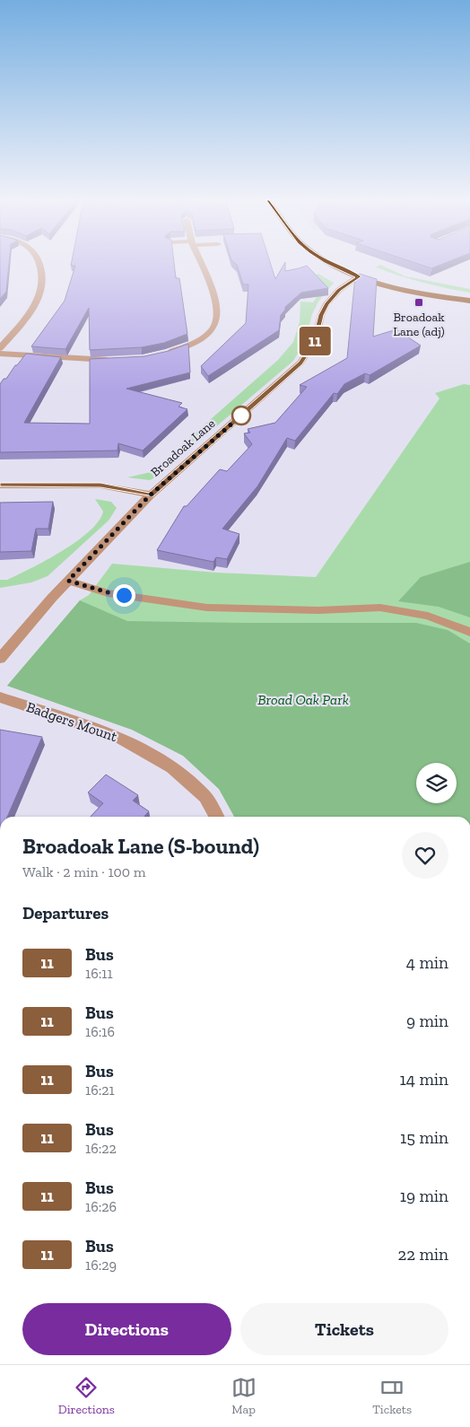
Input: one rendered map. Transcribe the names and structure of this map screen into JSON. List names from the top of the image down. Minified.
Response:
{"streets":{"street":["Broadoak Lane","Badgers Mount"]},"parks":["Broad Oak Park"],"places":{"transit":["Broadoak Lane (adj)"]},"lines":["bus line 11"],"page":{"on_map":"11","heading":[["Broadoak Lane (S-bound)","Walk · 2 min · 100 m"],"Departures"],"list":[{"mark":"11","name":"Bus","note":"16:11","value":"4 min"},{"mark":"11","name":"Bus","note":"16:16","value":"9 min"},{"mark":"11","name":"Bus","note":"16:21","value":"14 min"},{"mark":"11","name":"Bus","note":"16:22","value":"15 min"},{"mark":"11","name":"Bus","note":"16:26","value":"19 min"},{"mark":"11","name":"Bus","note":"16:29","value":"22 min"}],"buttons":["Directions","Tickets"],"tabs":["Directions","Map","Tickets"]}}
